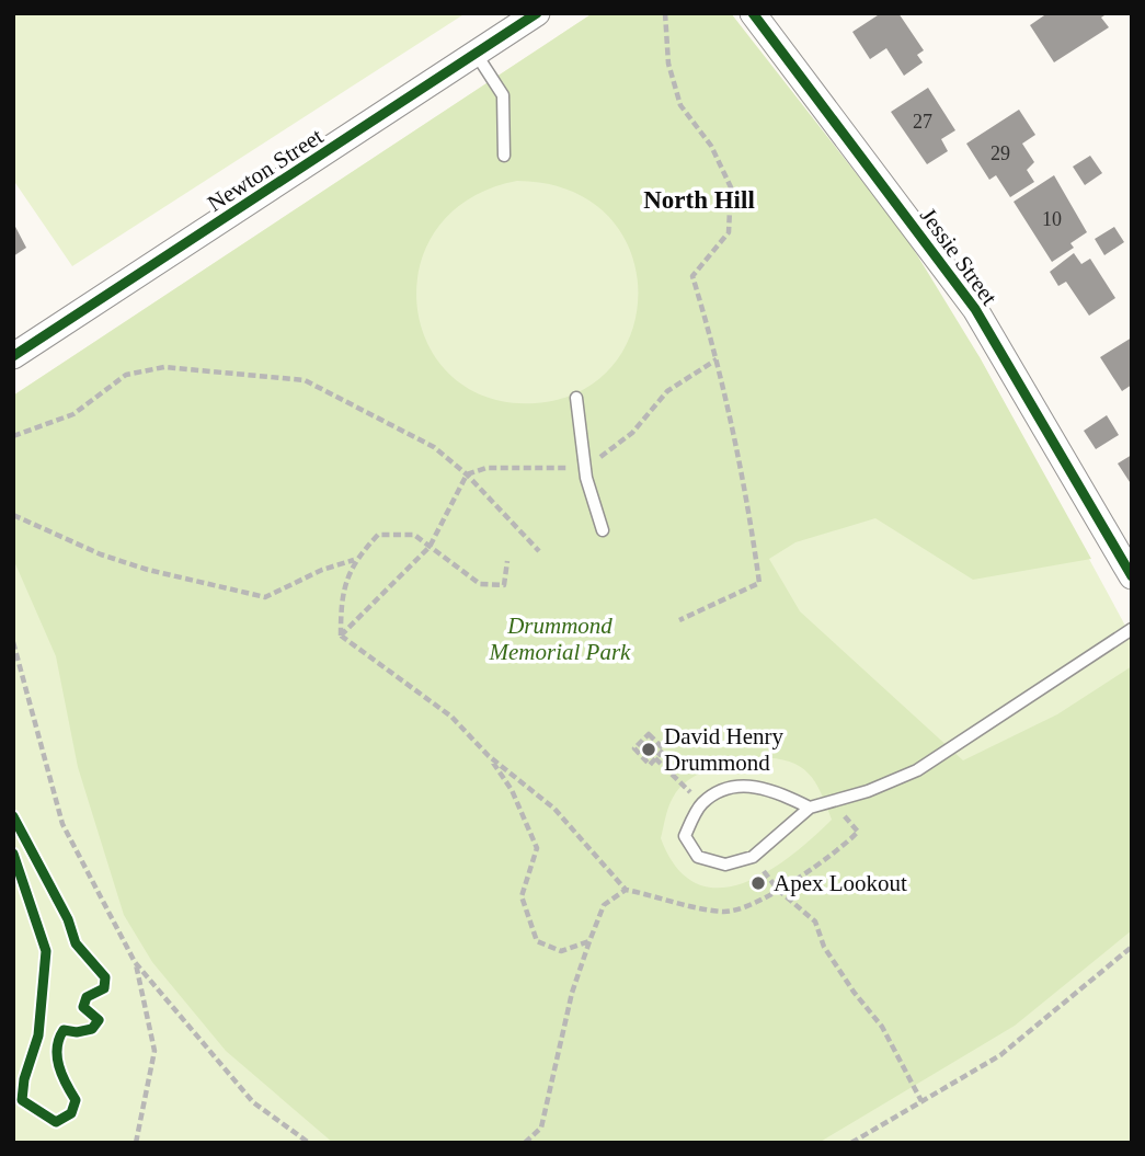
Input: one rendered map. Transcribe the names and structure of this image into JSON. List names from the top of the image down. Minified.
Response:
{"streets":{"street":["Newton Street","Jessie Street"]},"districts":["North Hill"],"parks":["Drummond Memorial Park"],"places":["David Henry Drummond","Apex Lookout"],"house_numbers":["27","29","10"]}
